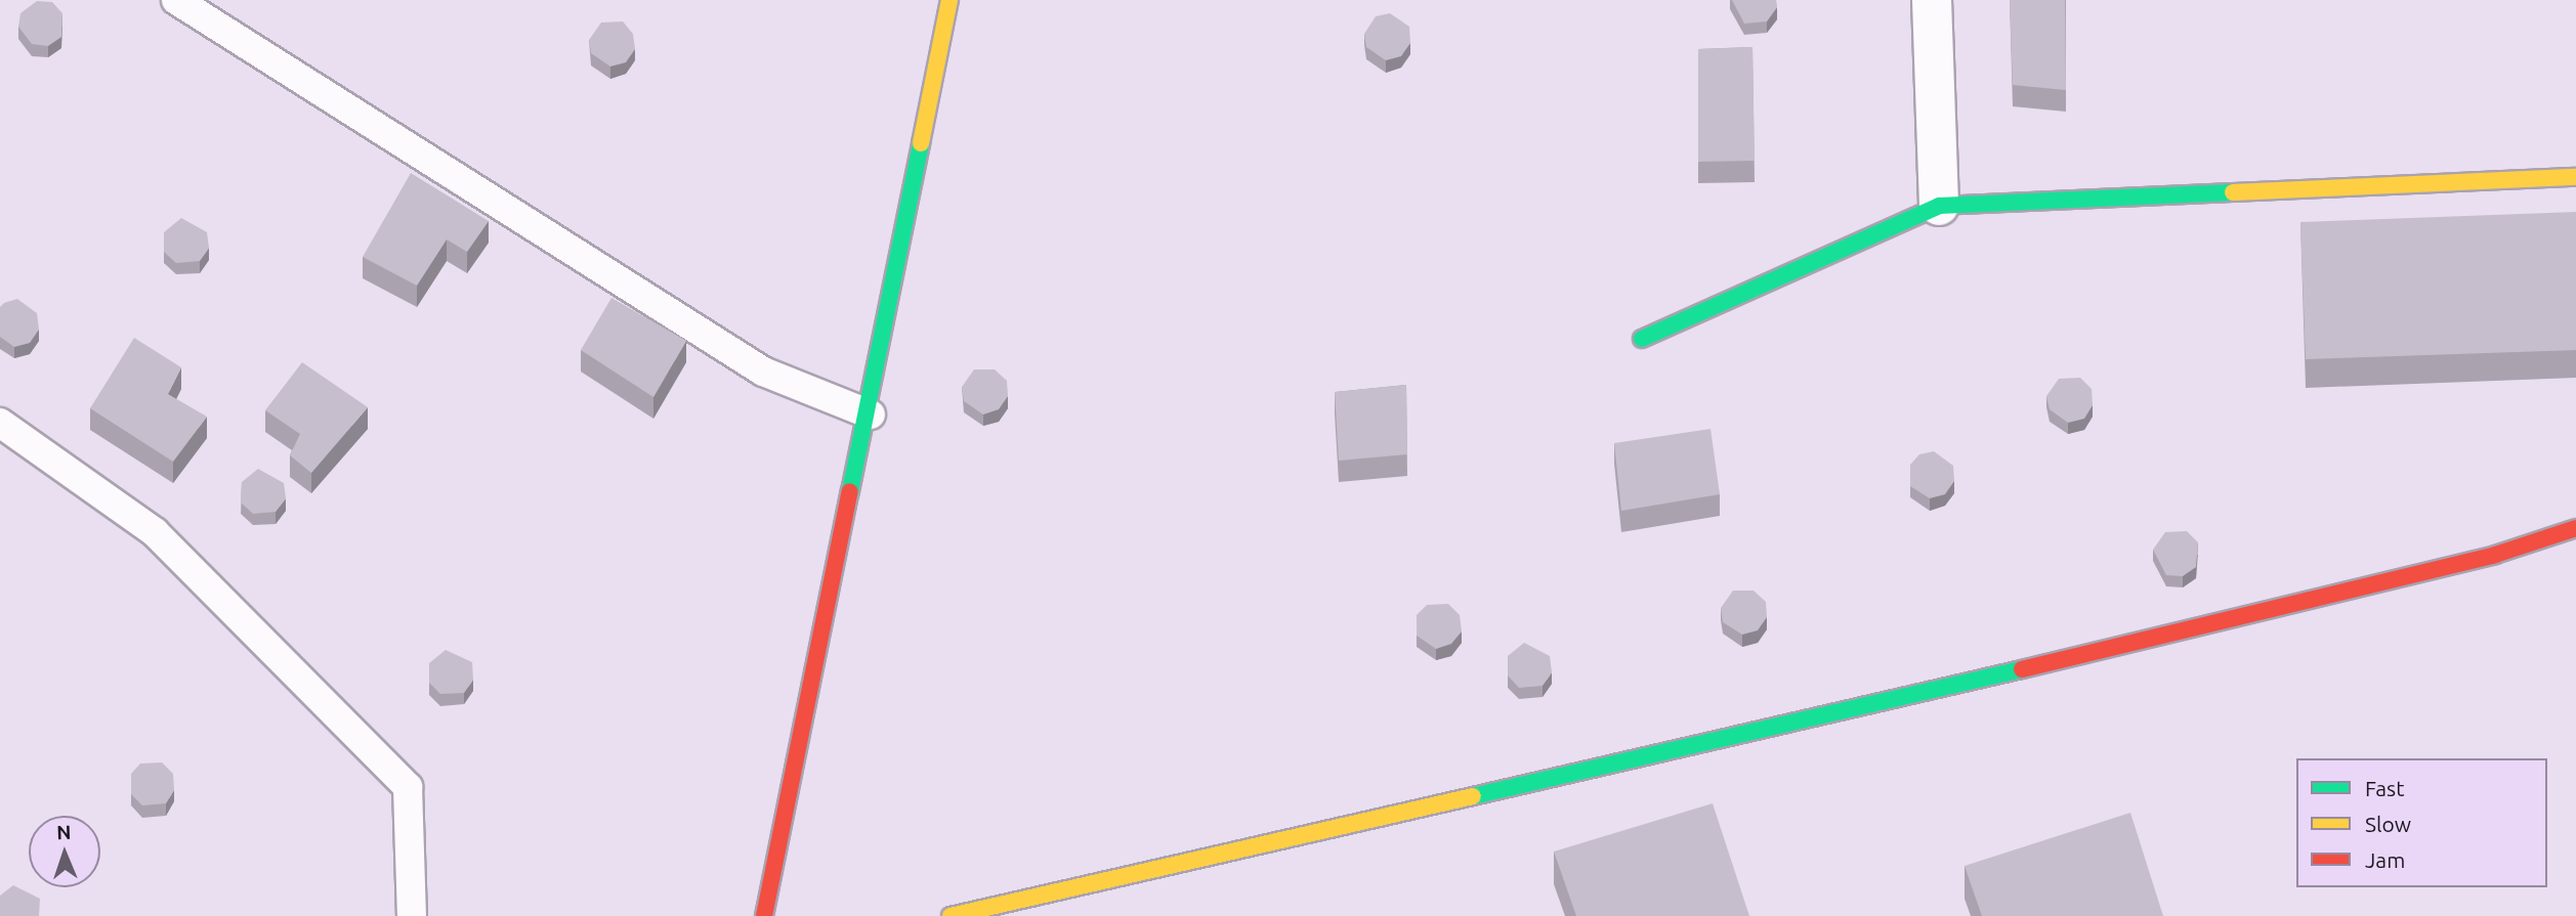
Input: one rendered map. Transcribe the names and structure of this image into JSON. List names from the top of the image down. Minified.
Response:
{"legend":["Fast","Slow","Jam"],"north":"top"}
